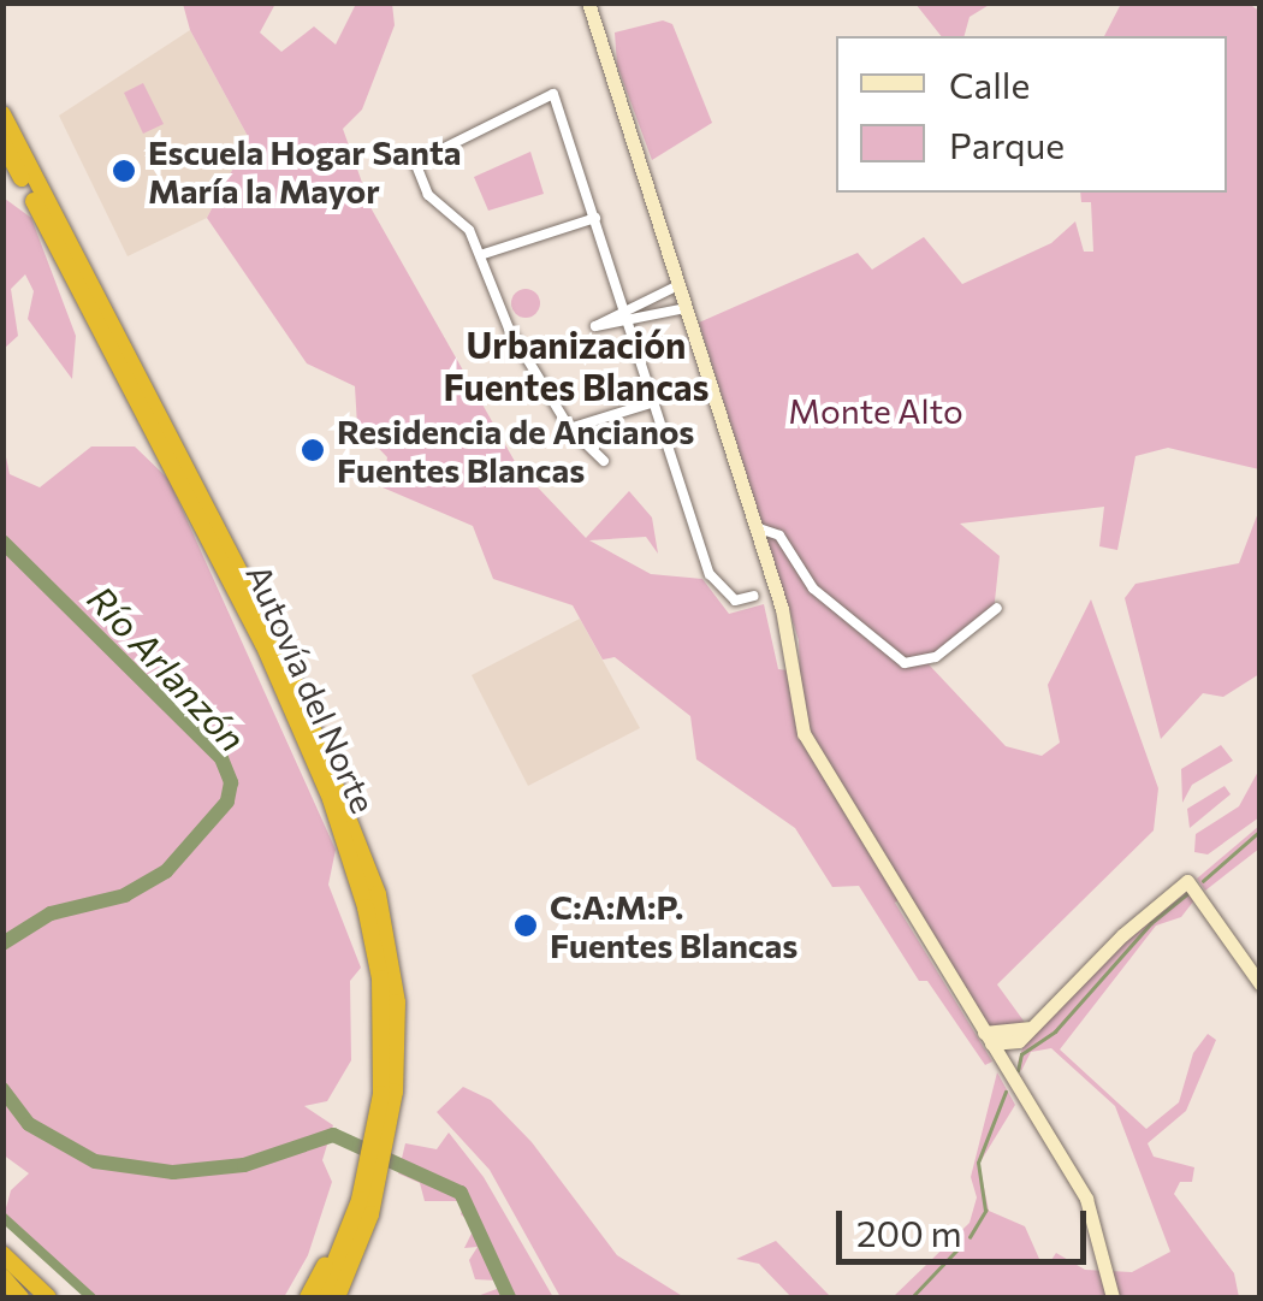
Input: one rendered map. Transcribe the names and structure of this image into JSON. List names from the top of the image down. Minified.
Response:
{"streets":{"highway":["Autovía del Norte"]},"districts":["Urbanización Fuentes Blancas"],"water":["Río Arlanzón"],"parks":["Monte Alto"],"places":["Escuela Hogar Santa María la Mayor","Residencia de Ancianos Fuentes Blancas","C:A:M:P. Fuentes Blancas"],"legend":["Calle","Parque"],"scale_bar":"200 m"}
